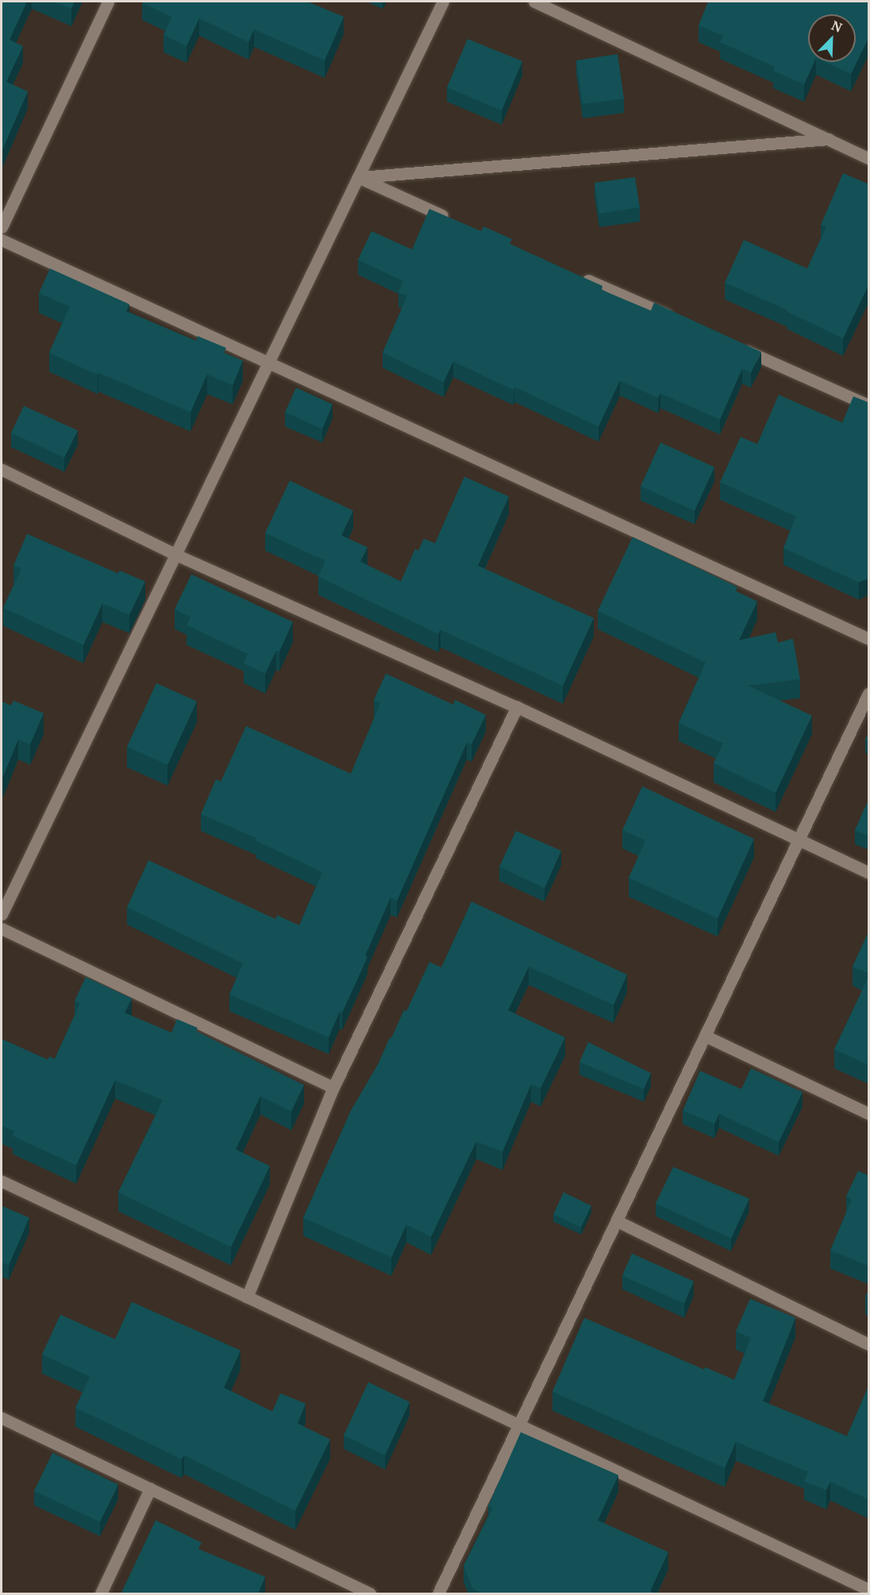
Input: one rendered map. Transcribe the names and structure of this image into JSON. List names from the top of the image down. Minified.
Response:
{"north":"top right"}
